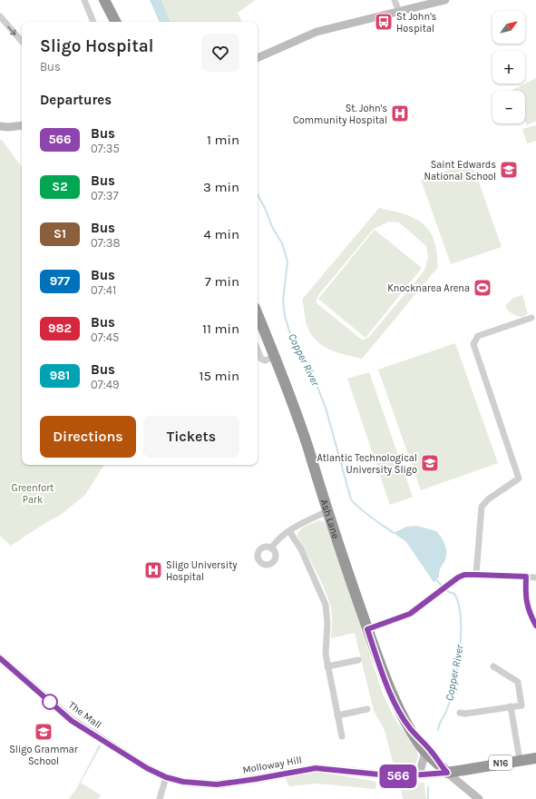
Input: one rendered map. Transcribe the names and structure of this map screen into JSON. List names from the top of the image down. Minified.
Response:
{"streets":{"highway":["Ash Lane","N16"],"main road":["The Mall","Molloway Hill"]},"crossings":[["Ash Lane","N16"],["Ash Lane","Molloway Hill"],["The Mall","Molloway Hill"],["N16","Molloway Hill"]],"water":["Copper River"],"parks":["Greenfort Park"],"places":{"bus stop":["St John's Hospital"],"hospital":["St. John's Community Hospital","Sligo University Hospital"],"school or university":["Saint Edwards National School","Atlantic Technological University Sligo","Sligo Grammar School"],"sports":["Knocknarea Arena"]},"lines":["bus line 566"],"north":"top right","page":{"on_map":"566","map_buttons":["+","−"],"heading":[["Sligo Hospital","Bus"],"Departures"],"list":[{"mark":"566","name":"Bus","note":"07:35","value":"1 min"},{"mark":"S2","name":"Bus","note":"07:37","value":"3 min"},{"mark":"S1","name":"Bus","note":"07:38","value":"4 min"},{"mark":"977","name":"Bus","note":"07:41","value":"7 min"},{"mark":"982","name":"Bus","note":"07:45","value":"11 min"},{"mark":"981","name":"Bus","note":"07:49","value":"15 min"}],"buttons":["Directions","Tickets"]}}
